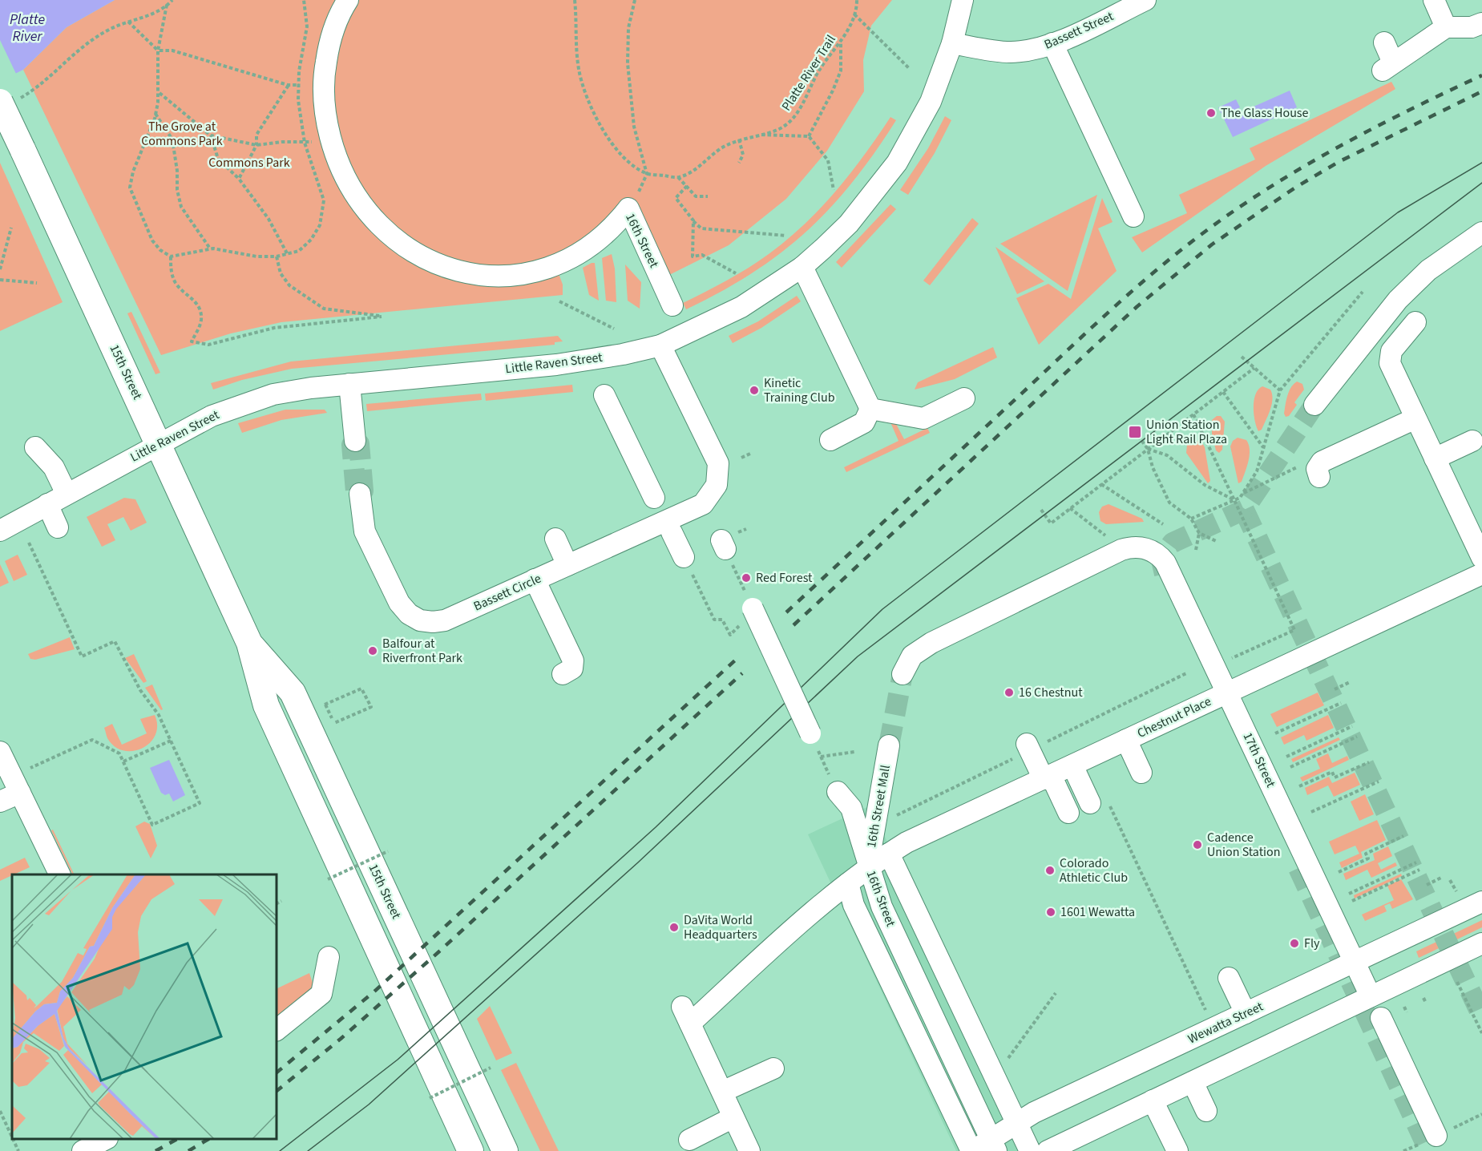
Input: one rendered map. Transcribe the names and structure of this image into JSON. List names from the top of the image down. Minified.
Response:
{"streets":{"main road":["15th Street"],"street":["Bassett Street","16th Street","Little Raven Street","Bassett Circle","Chestnut Place","17th Street","16th Street Mall","Wewatta Street"],"path":["Platte River Trail"]},"crossings":[["Bassett Street","Little Raven Street"],["16th Street","Chestnut Place"],["16th Street","16th Street Mall"],["16th Street","Wewatta Street"],["Little Raven Street","15th Street"],["Little Raven Street","Bassett Circle"],["Chestnut Place","17th Street"],["Chestnut Place","16th Street Mall"],["17th Street","Wewatta Street"]],"water":["Platte River"],"parks":["The Grove at Commons Park","Commons Park"],"places":{"other":["The Glass House","Kinetic Training Club","Red Forest","Balfour at Riverfront Park","16 Chestnut","Cadence Union Station","Colorado Athletic Club","1601 Wewatta","DaVita World Headquarters","Fly"],"transit":["Union Station Light Rail Plaza"]}}
